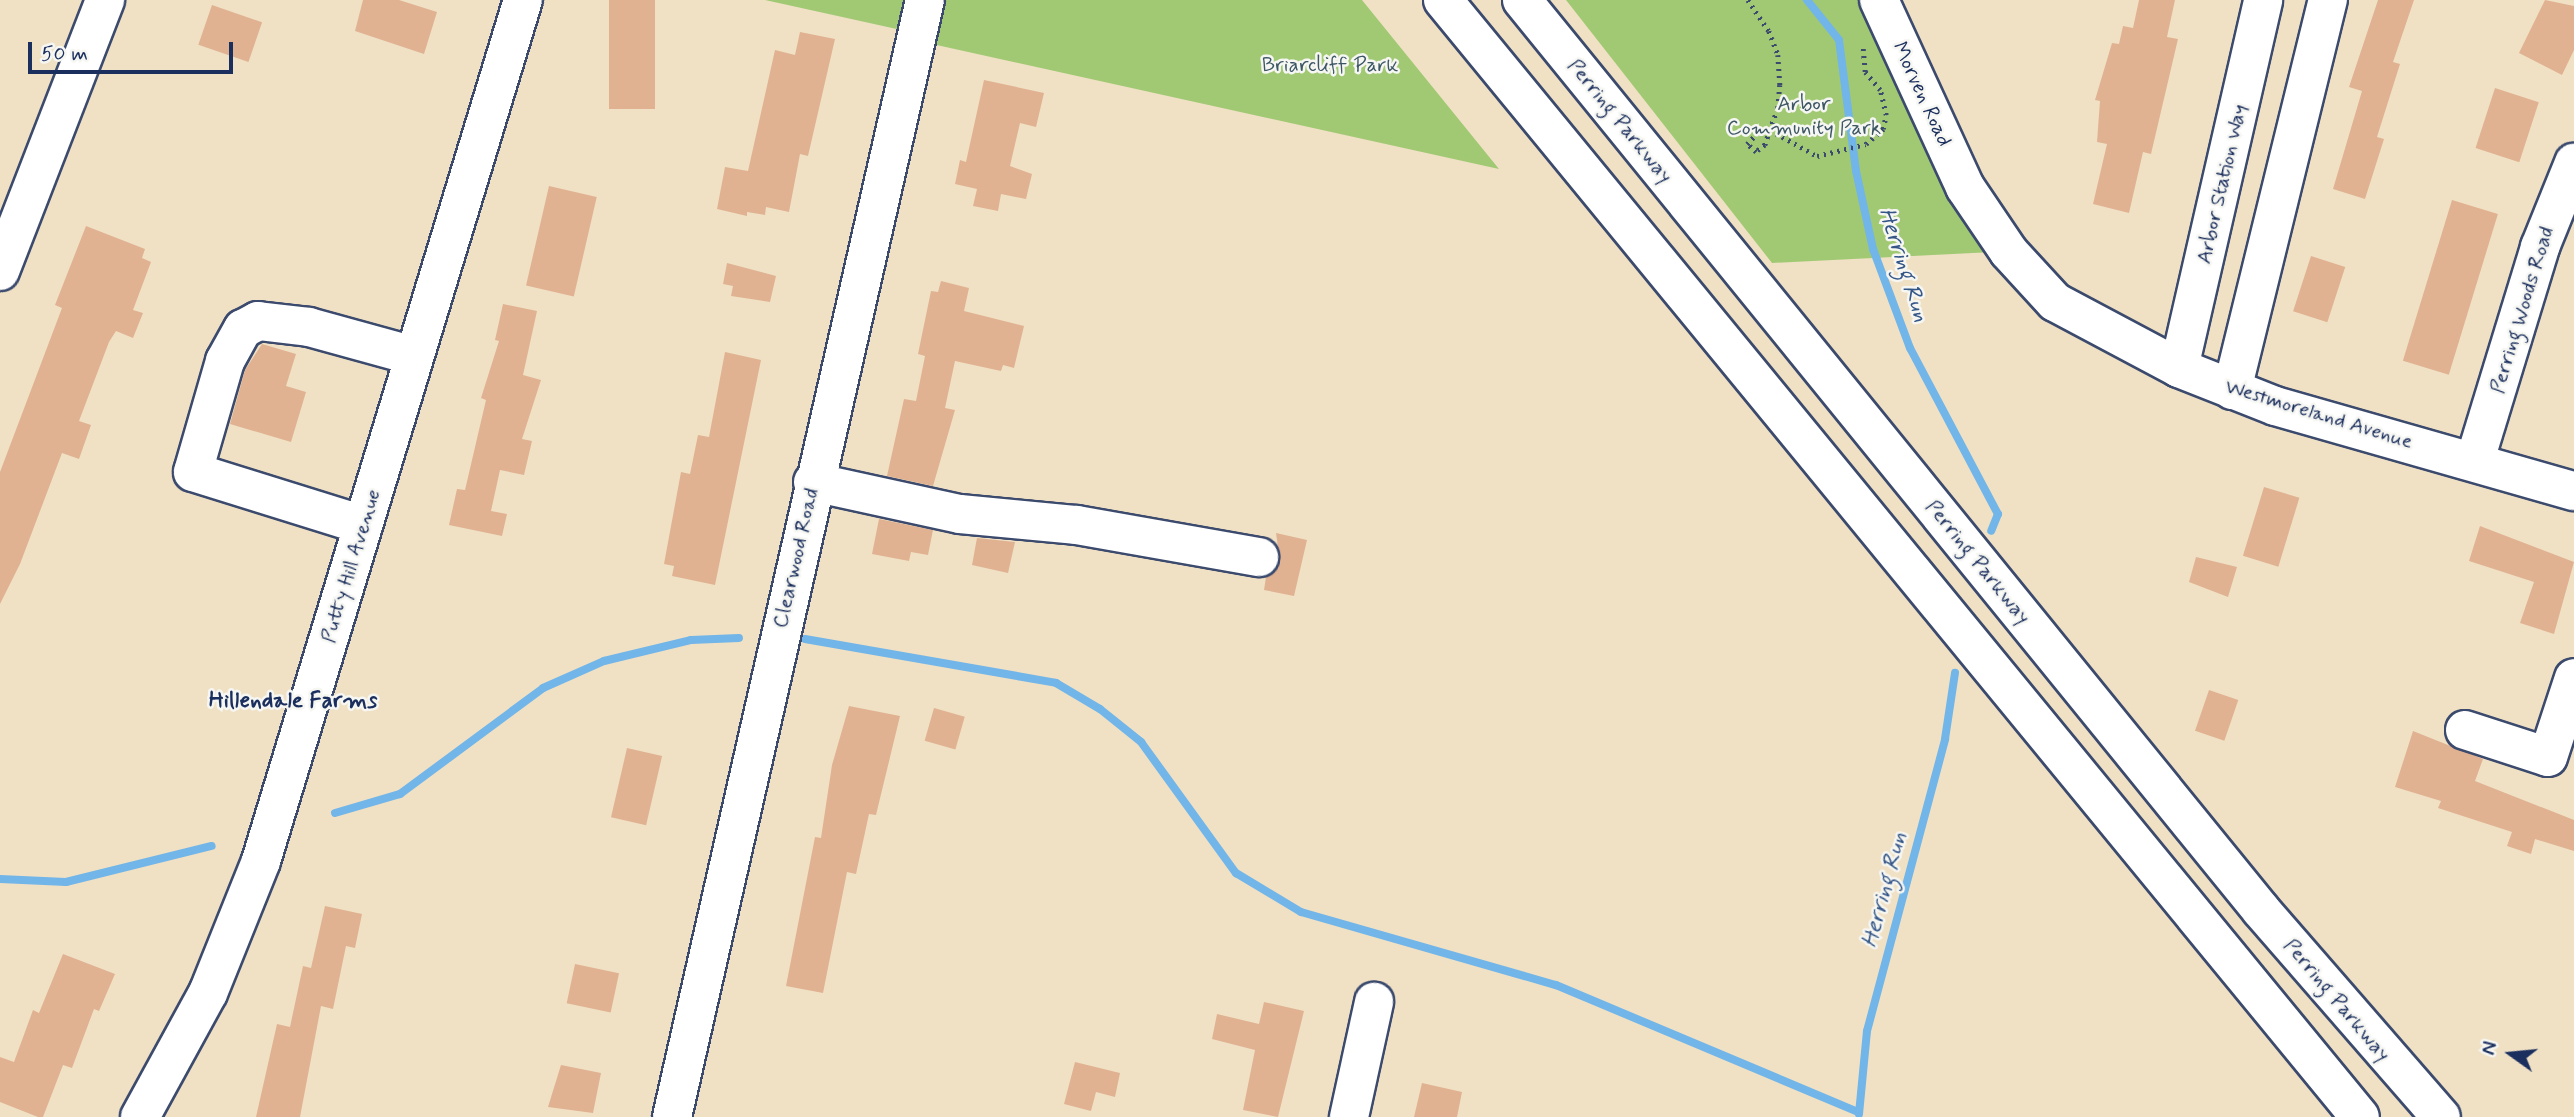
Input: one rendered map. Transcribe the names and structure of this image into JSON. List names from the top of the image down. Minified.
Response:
{"streets":{"street":["Morven Road","Perring Parkway","Arbor Station Way","Perring Woods Road","Westmoreland Avenue","Clearwood Road","Putty Hill Avenue"]},"crossings":[["Morven Road","Westmoreland Avenue"],["Arbor Station Way","Westmoreland Avenue"],["Perring Woods Road","Westmoreland Avenue"]],"districts":["Hillendale Farms"],"water":["Herring Run"],"parks":["Briarcliff Park","Arbor Community Park"],"scale_bar":"50 m","north":"left"}
